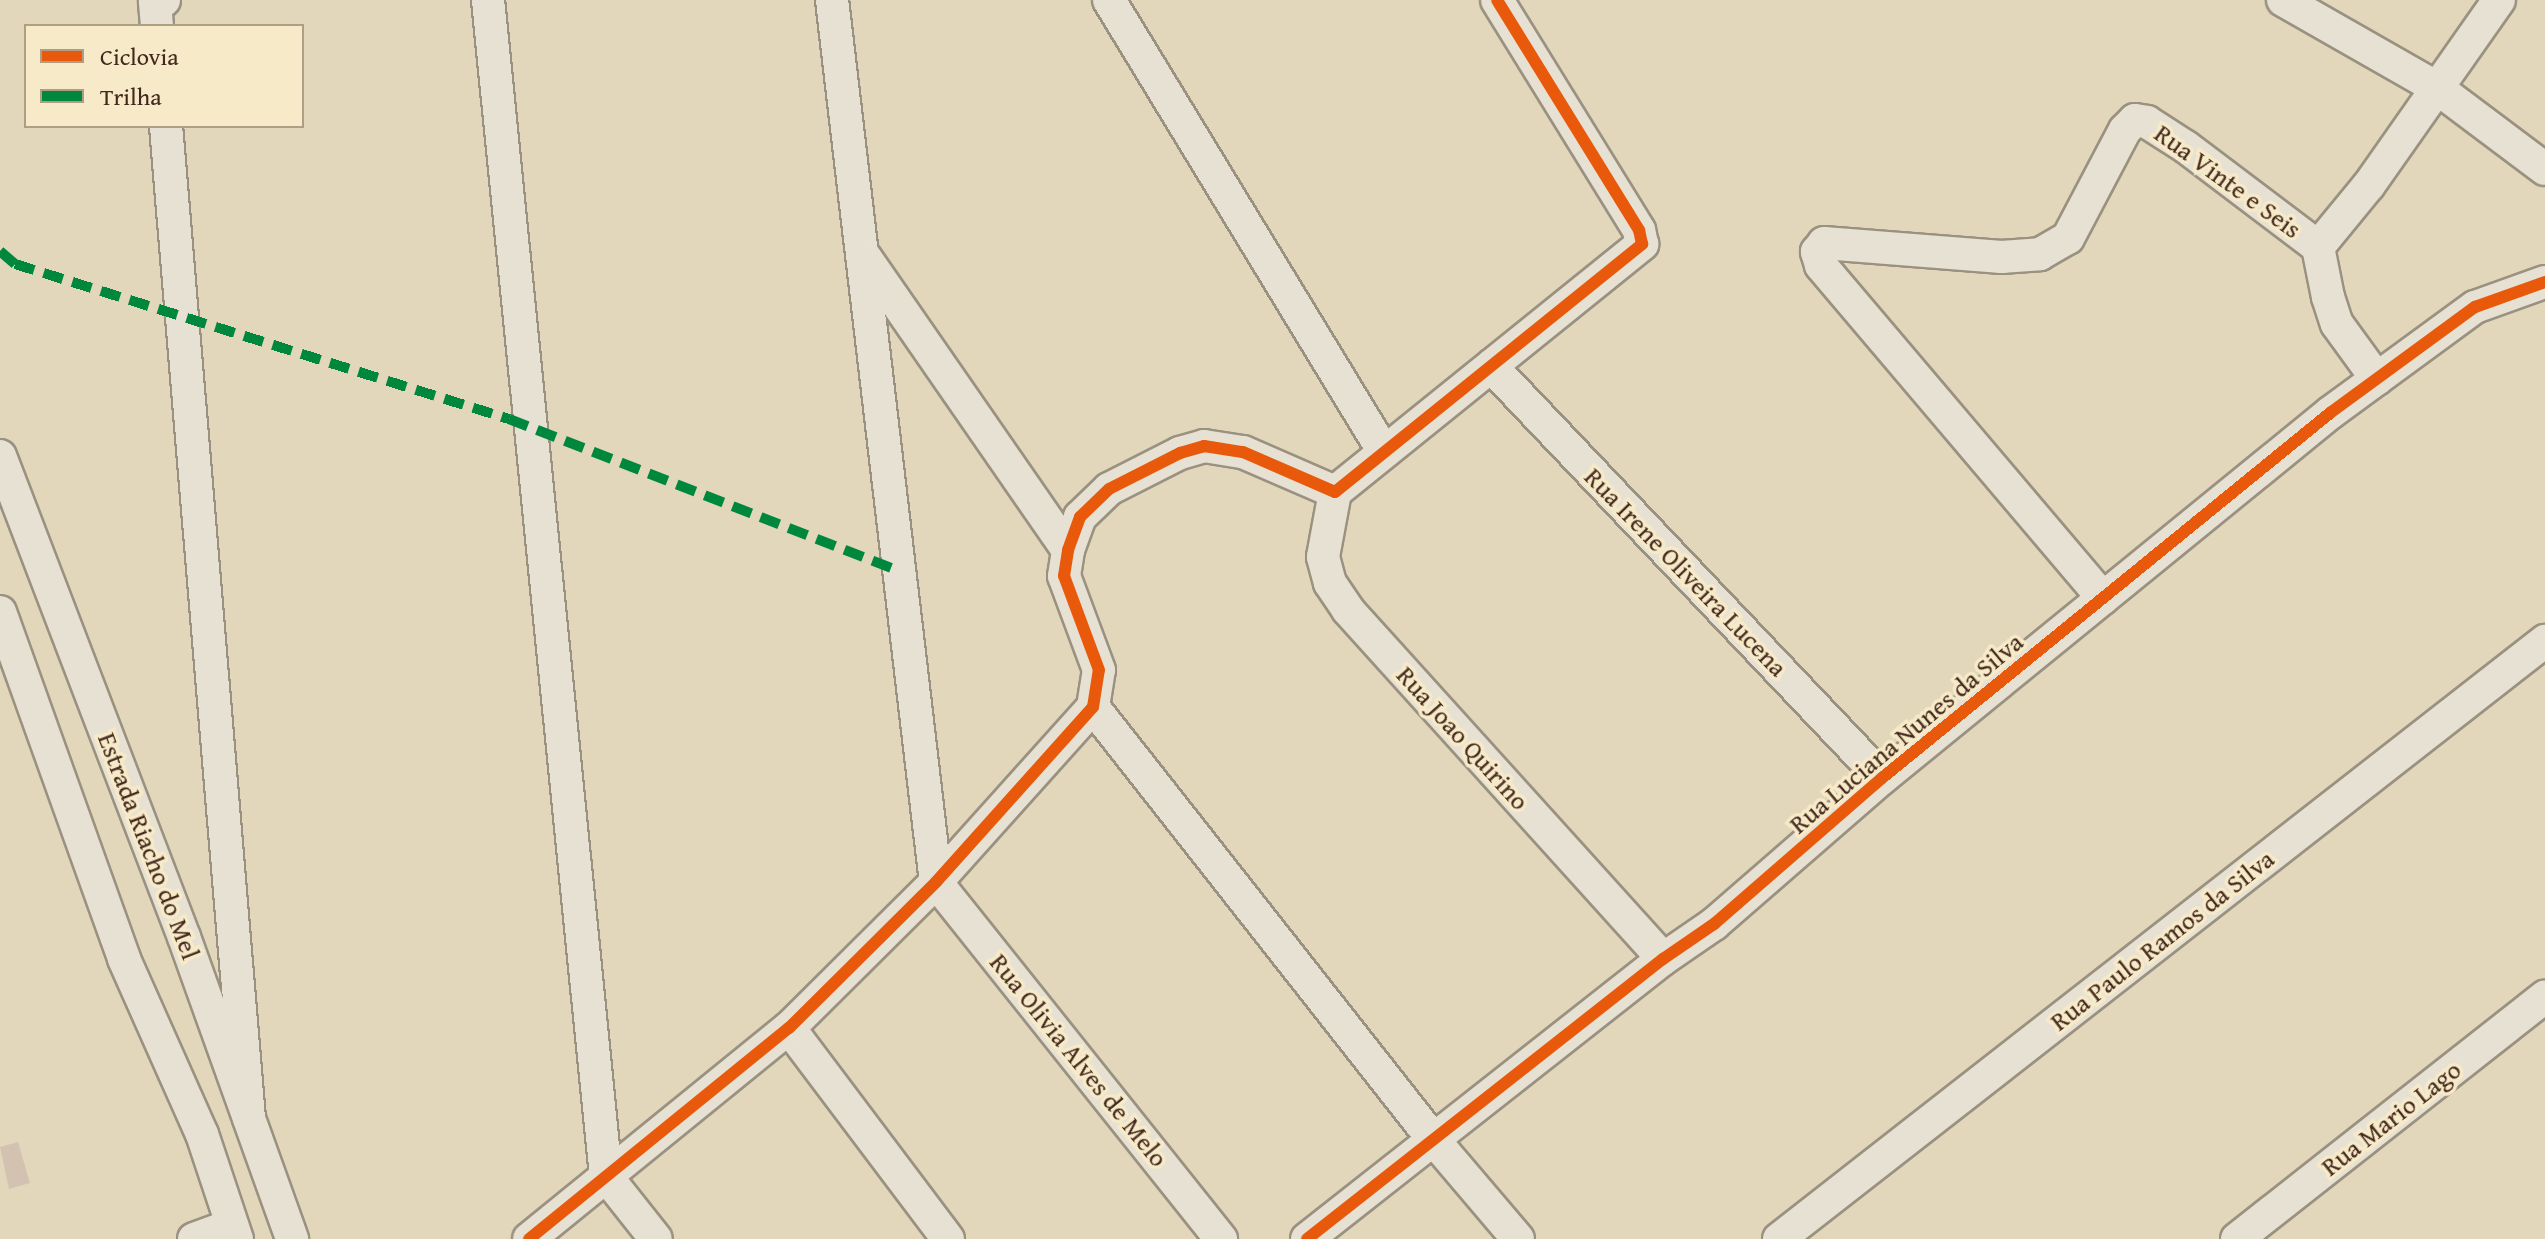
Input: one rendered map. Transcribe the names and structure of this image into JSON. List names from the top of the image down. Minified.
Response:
{"streets":{"street":["Rua Vinte e Seis","Rua Irene Oliveira Lucena","Rua Luciana Nunes da Silva","Rua Joao Quirino","Estrada Riacho do Mel","Rua Paulo Ramos da Silva","Rua Olivia Alves de Melo","Rua Mario Lago"]},"crossings":[["Rua Vinte e Seis","Rua Luciana Nunes da Silva"],["Rua Irene Oliveira Lucena","Rua Luciana Nunes da Silva"],["Rua Luciana Nunes da Silva","Rua Joao Quirino"]],"legend":["Ciclovia","Trilha"]}
